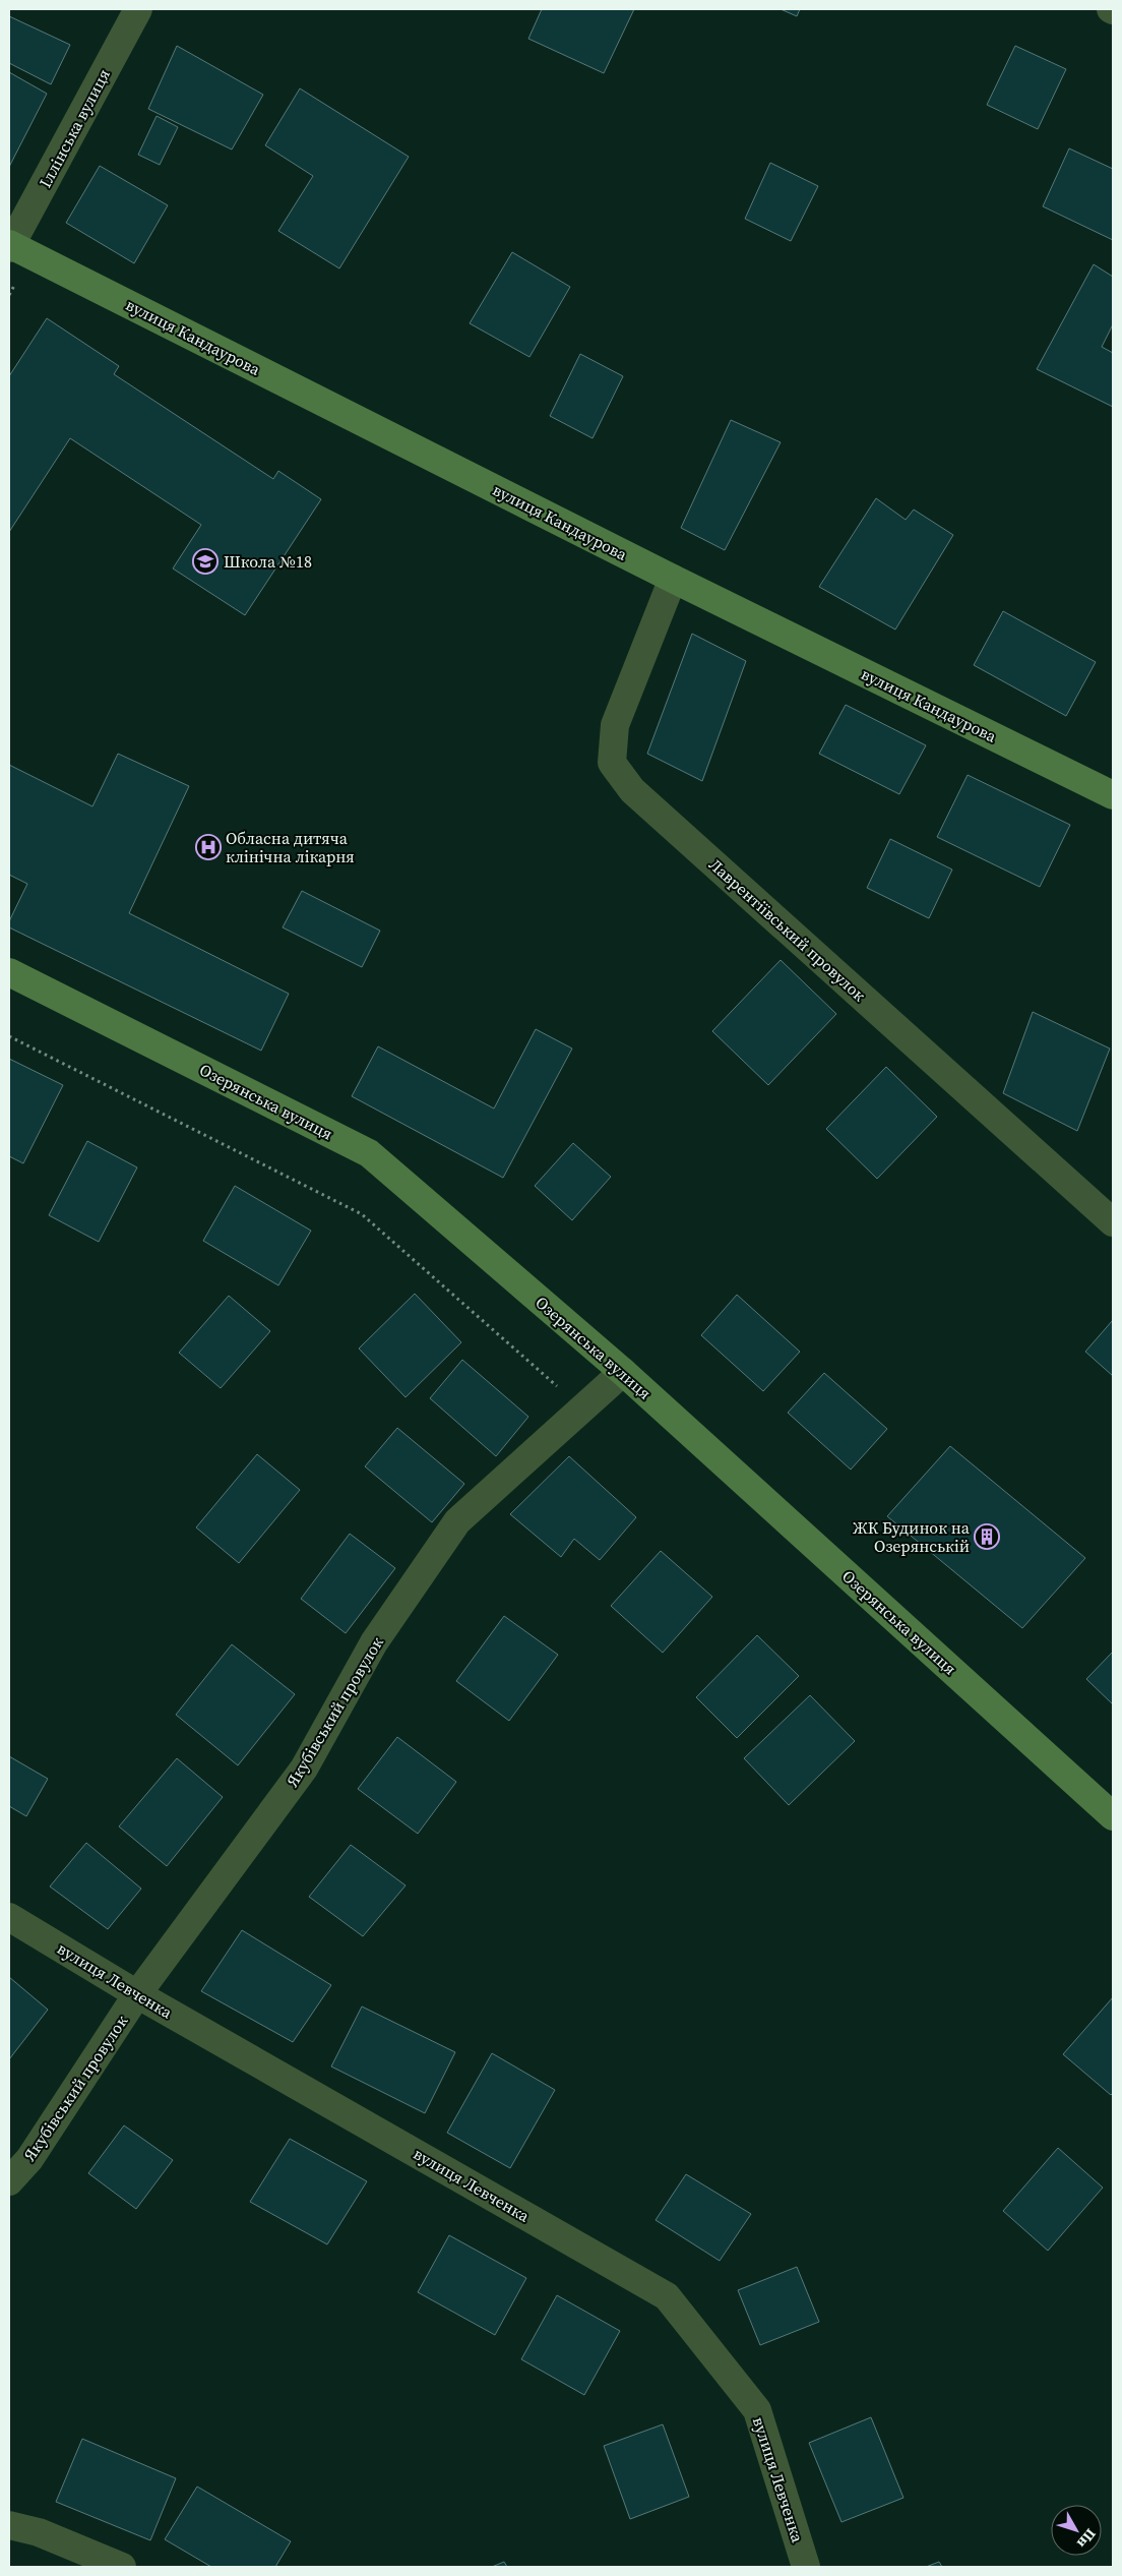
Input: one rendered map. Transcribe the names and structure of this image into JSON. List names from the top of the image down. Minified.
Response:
{"streets":{"main road":["вулиця Кандаурова","Озерянська вулиця"],"street":["Іллінська вулиця","Лаврентіївський провулок","Якубівський провулок","вулиця Левченка"]},"crossings":[["Іллінська вулиця","вулиця Кандаурова"],["вулиця Кандаурова","Лаврентіївський провулок"],["Озерянська вулиця","Якубівський провулок"],["Якубівський провулок","вулиця Левченка"]],"places":{"school or university":["Школа №18"],"hospital":["Обласна дитяча клінічна лікарня"],"building":["ЖК Будинок на Озерянській"]},"north":"bottom right"}
